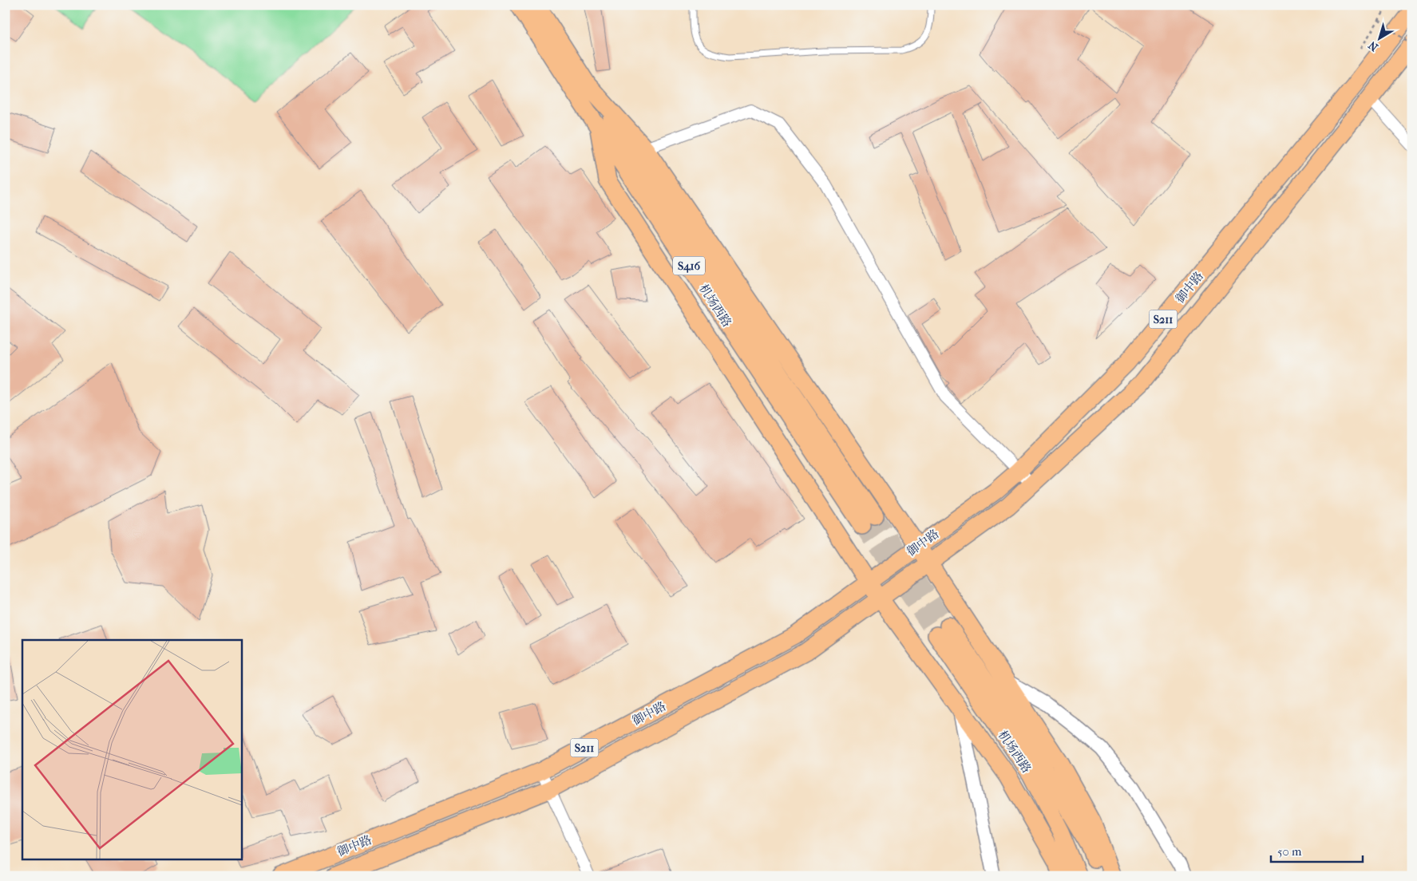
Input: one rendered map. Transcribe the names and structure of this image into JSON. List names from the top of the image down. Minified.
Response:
{"streets":{"main road":["S416","御中路","机场西路","S211"]},"crossings":[["S416","机场西路"]],"scale_bar":"50 m","north":"bottom left"}
